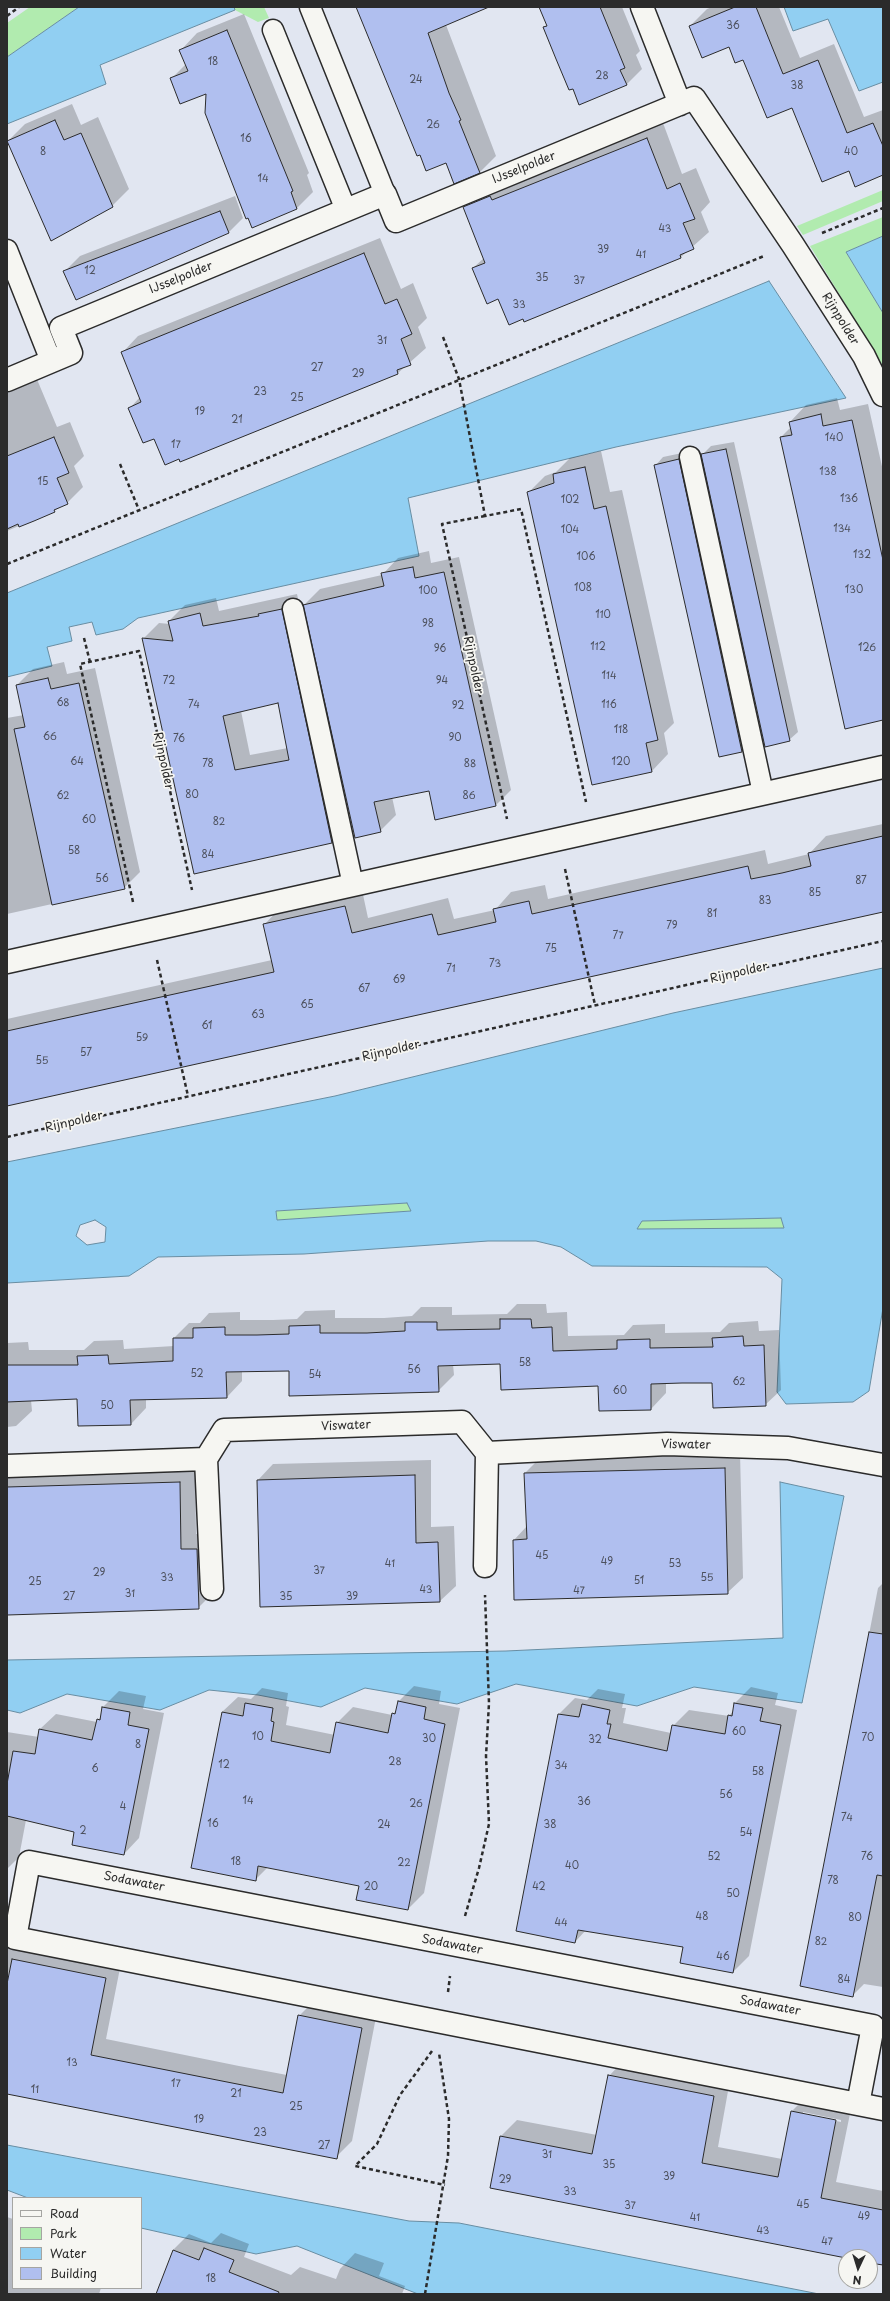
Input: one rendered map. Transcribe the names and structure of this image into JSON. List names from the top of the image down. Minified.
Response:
{"streets":{"street":["IJsselpolder","Rijnpolder","Viswater","Sodawater"]},"crossings":[["IJsselpolder","Rijnpolder"]],"house_numbers":["36","18","28","24","38","26","16","8","40","14","43","39","41","12","35","37","33","31","27","29","23","25","19","21","140","17","138","15","136","102","134","104","132","106","108","130","100","110","98","112","126","96","114","72","94","68","74","116","92","118","66","90","76","64","120","78","88","80","62","86","60","82","58","84","56","87","85","83","81","79","77","75","73","71","69","67","65","63","61","59","57","55","58","56","52","54","62","60","50","45","49","41","53","37","29","33","55","51","25","43","47","31","27","35","39","60","10","70","30","32","8","28","12","34","6","58","56","14","36","26","4","74","16","24","38","2","54","52","76","18","22","40","78","20","42","50","48","80","44","82","46","84","13","17","11","21","25","19","23","27","31","35","39","29","33","45","37","49","41","43","47","18"],"legend":["Road","Park","Water","Building"],"north":"bottom"}
